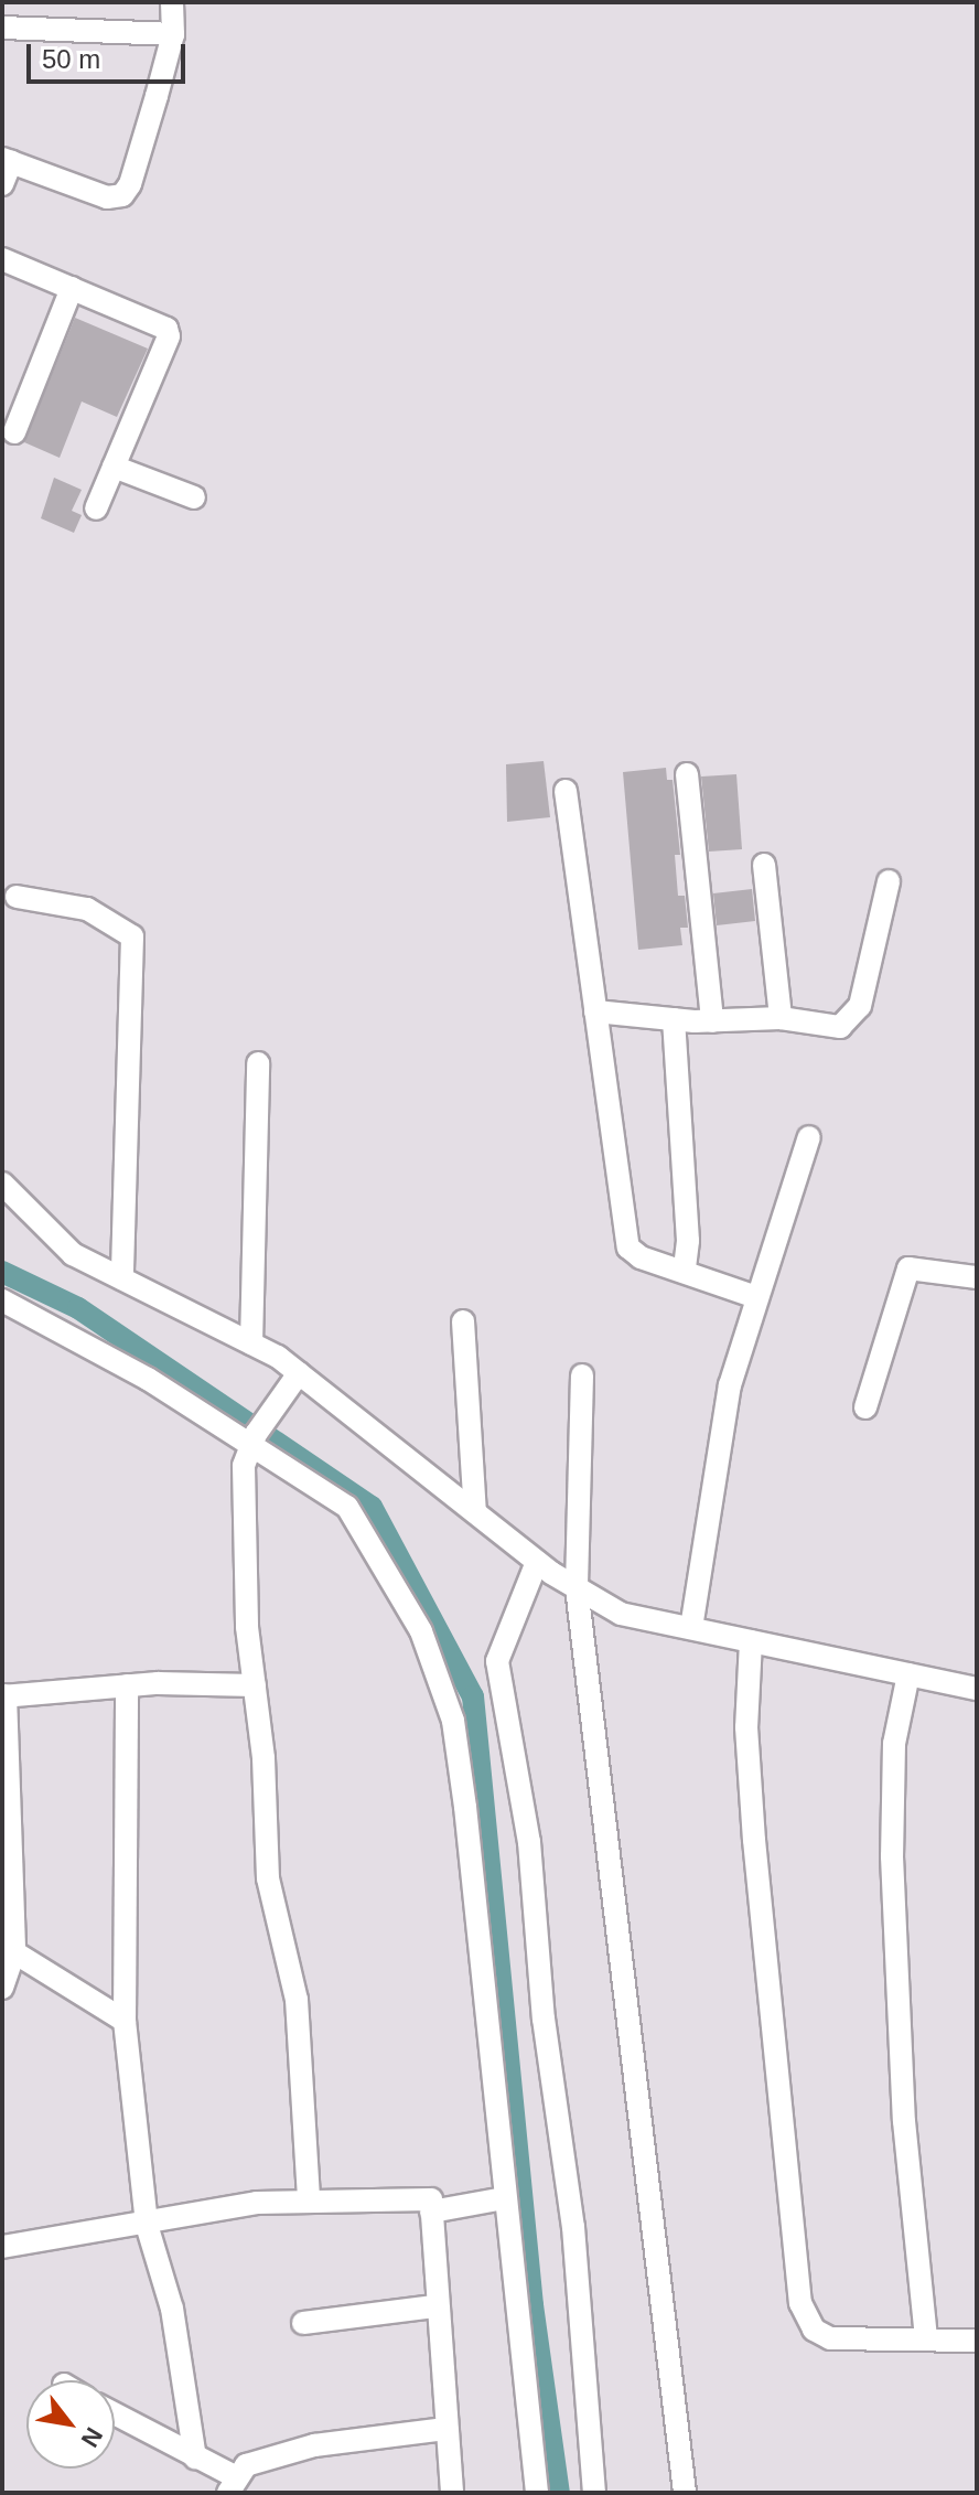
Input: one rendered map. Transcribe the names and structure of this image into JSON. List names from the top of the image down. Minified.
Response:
{"scale_bar":"50 m","north":"bottom right"}
